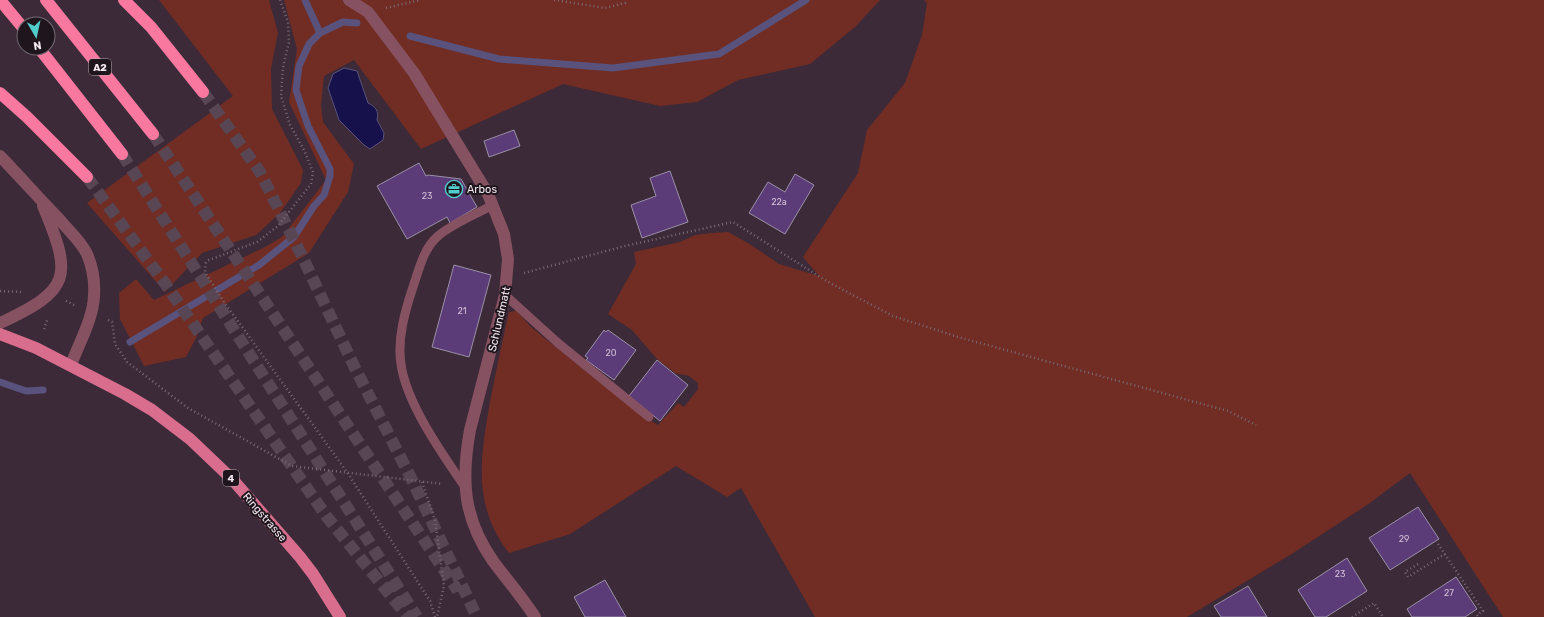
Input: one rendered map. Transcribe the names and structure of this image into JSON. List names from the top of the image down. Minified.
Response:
{"streets":{"highway":["A2"],"main road":["4","Ringstrasse"],"street":["Schlundmatt"]},"crossings":[["4","Ringstrasse"]],"places":{"office":["Arbos"]},"house_numbers":["23","22a","21","20","29","23","27"],"north":"bottom"}
